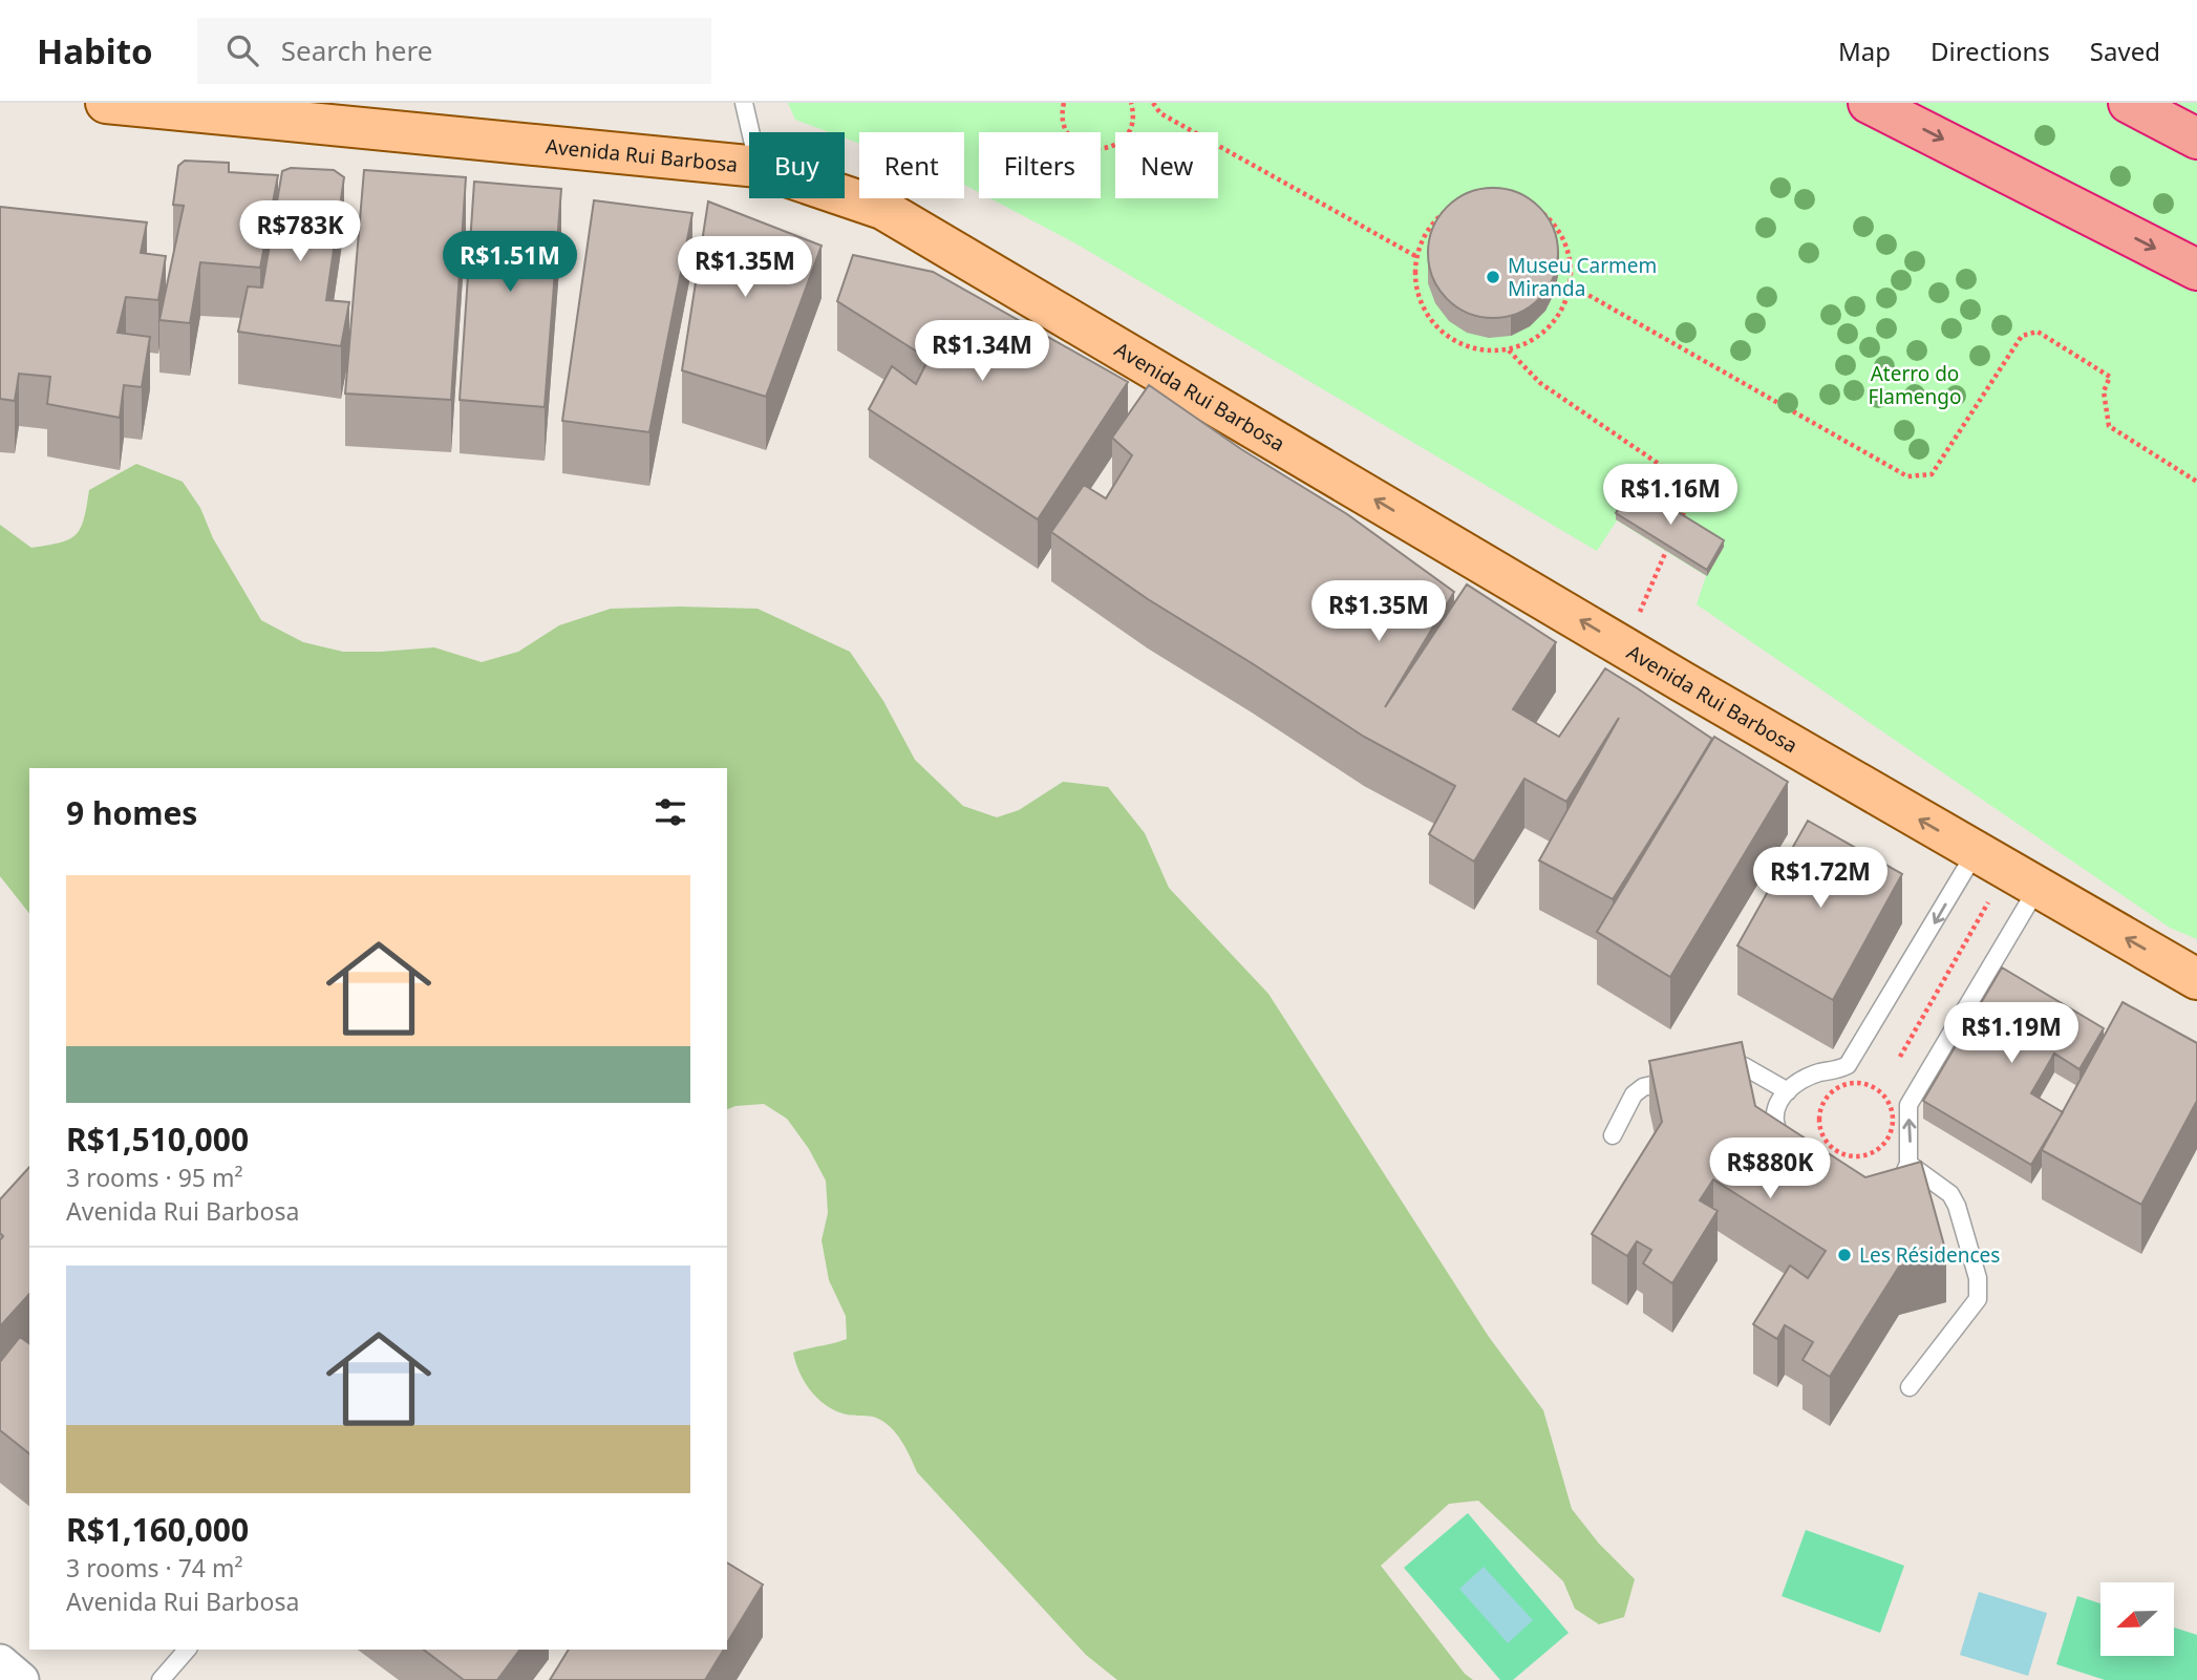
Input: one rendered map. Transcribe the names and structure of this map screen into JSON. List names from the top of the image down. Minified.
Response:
{"streets":{"main road":["Avenida Rui Barbosa"]},"one_way":["Avenida Rui Barbosa"],"parks":["Aterro do Flamengo"],"places":["Museu Carmem Miranda","Les Résidences"],"north":"left","page":{"header":"Habito","search":"Search here","nav":["Map","Directions","Saved"],"chip":["Buy","Rent","Filters","New"],"price":["R$783K","R$1.51M","R$1.35M","R$1.34M","R$1.16M","R$1.35M","R$1.72M","R$1.19M","R$880K"],"heading":"9 homes","list":[{"name":"R$1,510,000","note":"3 rooms · 95 m² · Avenida Rui Barbosa"},{"name":"R$1,160,000","note":"3 rooms · 74 m² · Avenida Rui Barbosa"}]}}
